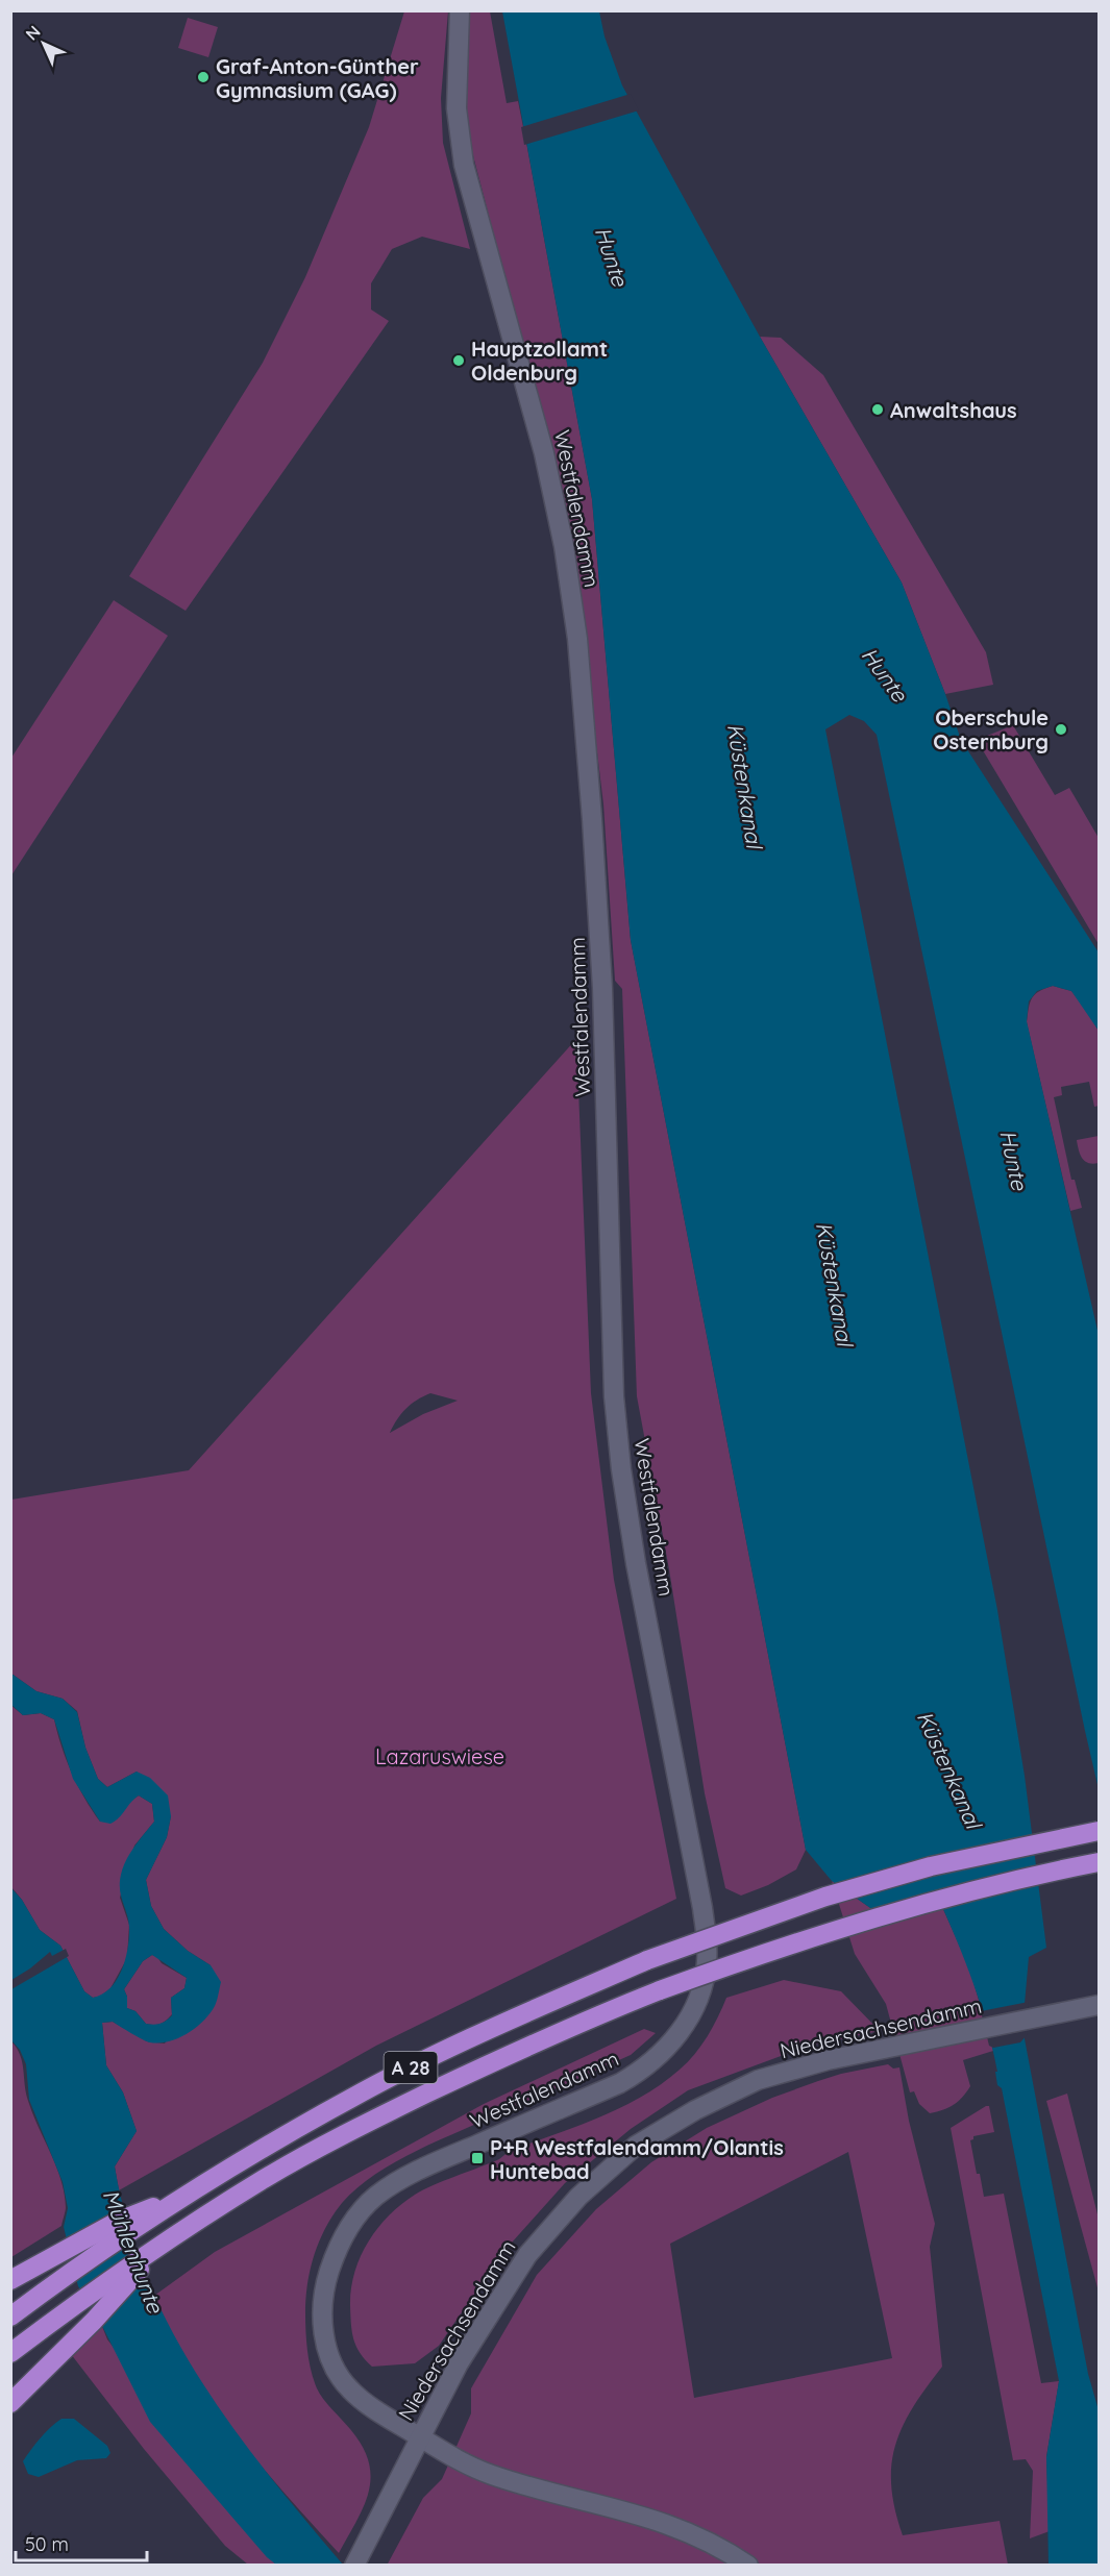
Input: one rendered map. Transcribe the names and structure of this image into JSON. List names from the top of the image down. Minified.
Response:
{"streets":{"highway":["A 28"],"street":["Westfalendamm","Niedersachsendamm"]},"crossings":[["Westfalendamm","Niedersachsendamm"]],"water":["Hunte","Küstenkanal","Mühlenhunte"],"parks":["Lazaruswiese"],"places":{"other":["Graf-Anton-Günther Gymnasium (GAG)","Hauptzollamt Oldenburg","Anwaltshaus","Oberschule Osternburg"],"transit":["P+R Westfalendamm/Olantis Huntebad"]},"scale_bar":"50 m","north":"top left"}
